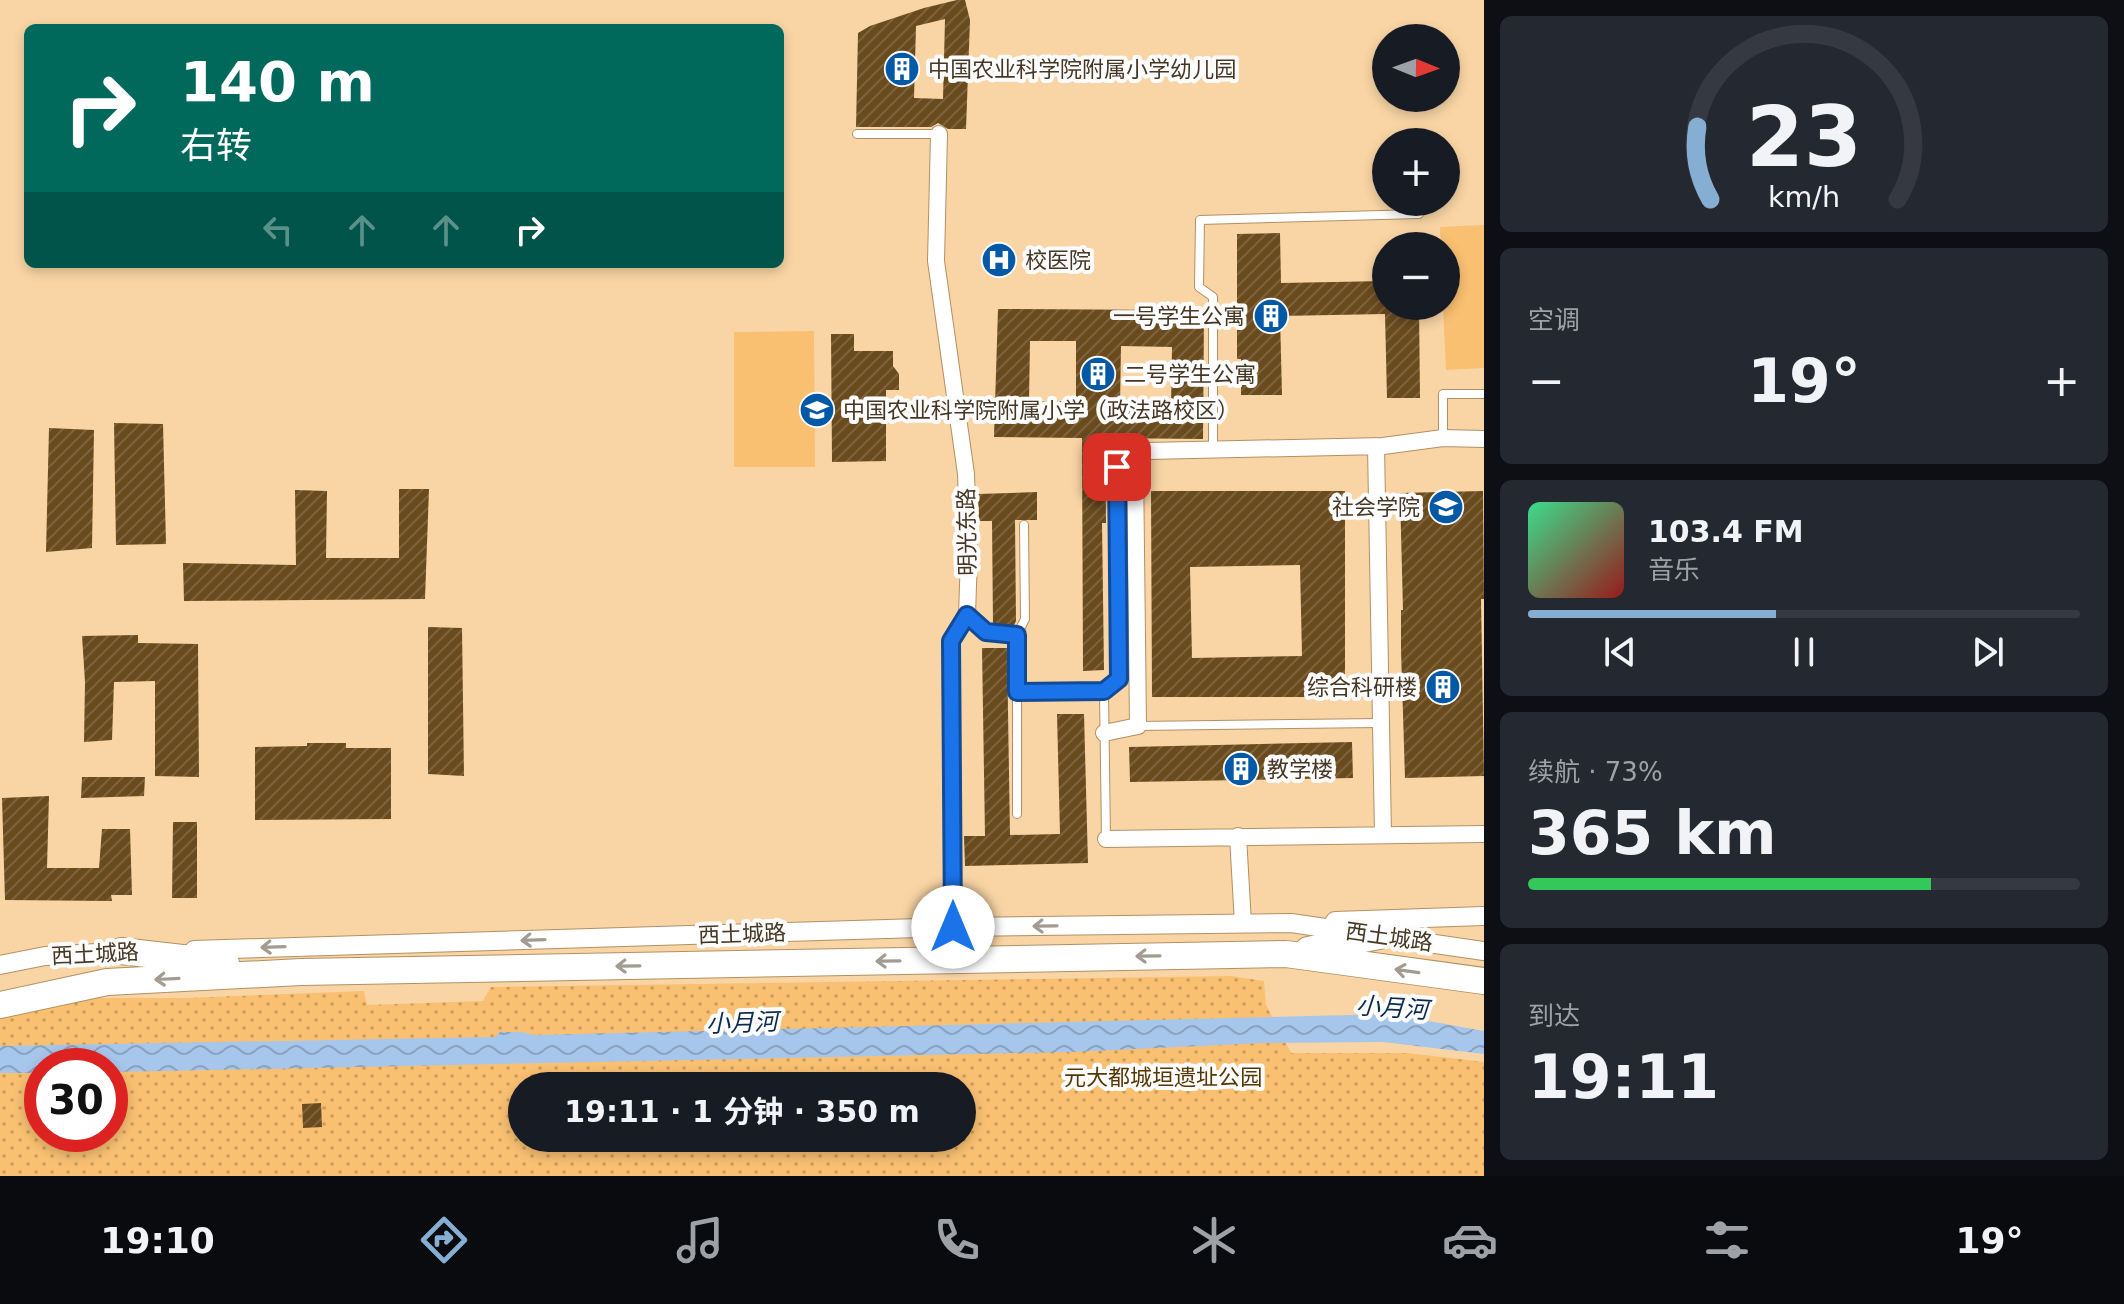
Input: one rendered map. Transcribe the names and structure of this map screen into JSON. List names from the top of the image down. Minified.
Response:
{"streets":{"street":["明光东路","西土城路"]},"crossings":[["明光东路","西土城路"]],"one_way":["西土城路"],"water":["小月河"],"parks":["元大都城垣遗址公园"],"places":{"building":["中国农业科学院附属小学幼儿园","一号学生公寓","二号学生公寓","综合科研楼","教学楼"],"hospital":["校医院"],"school or university":["中国农业科学院附属小学（政法路校区）","社会学院"]},"north":"right","page":{"map_buttons":["+","−"],"turn":["140 m","右转"],"tile":["空调",["续航 · 73%","365 km"],["到达","19:11"]],"heat":["−","19°","+"],"song":["103.4 FM","音乐"],"limit":"30","trip":"19:11 · 1 分钟 · 350 m","tabs":["19:10","19°"],"gauge":["23","km/h"]}}
